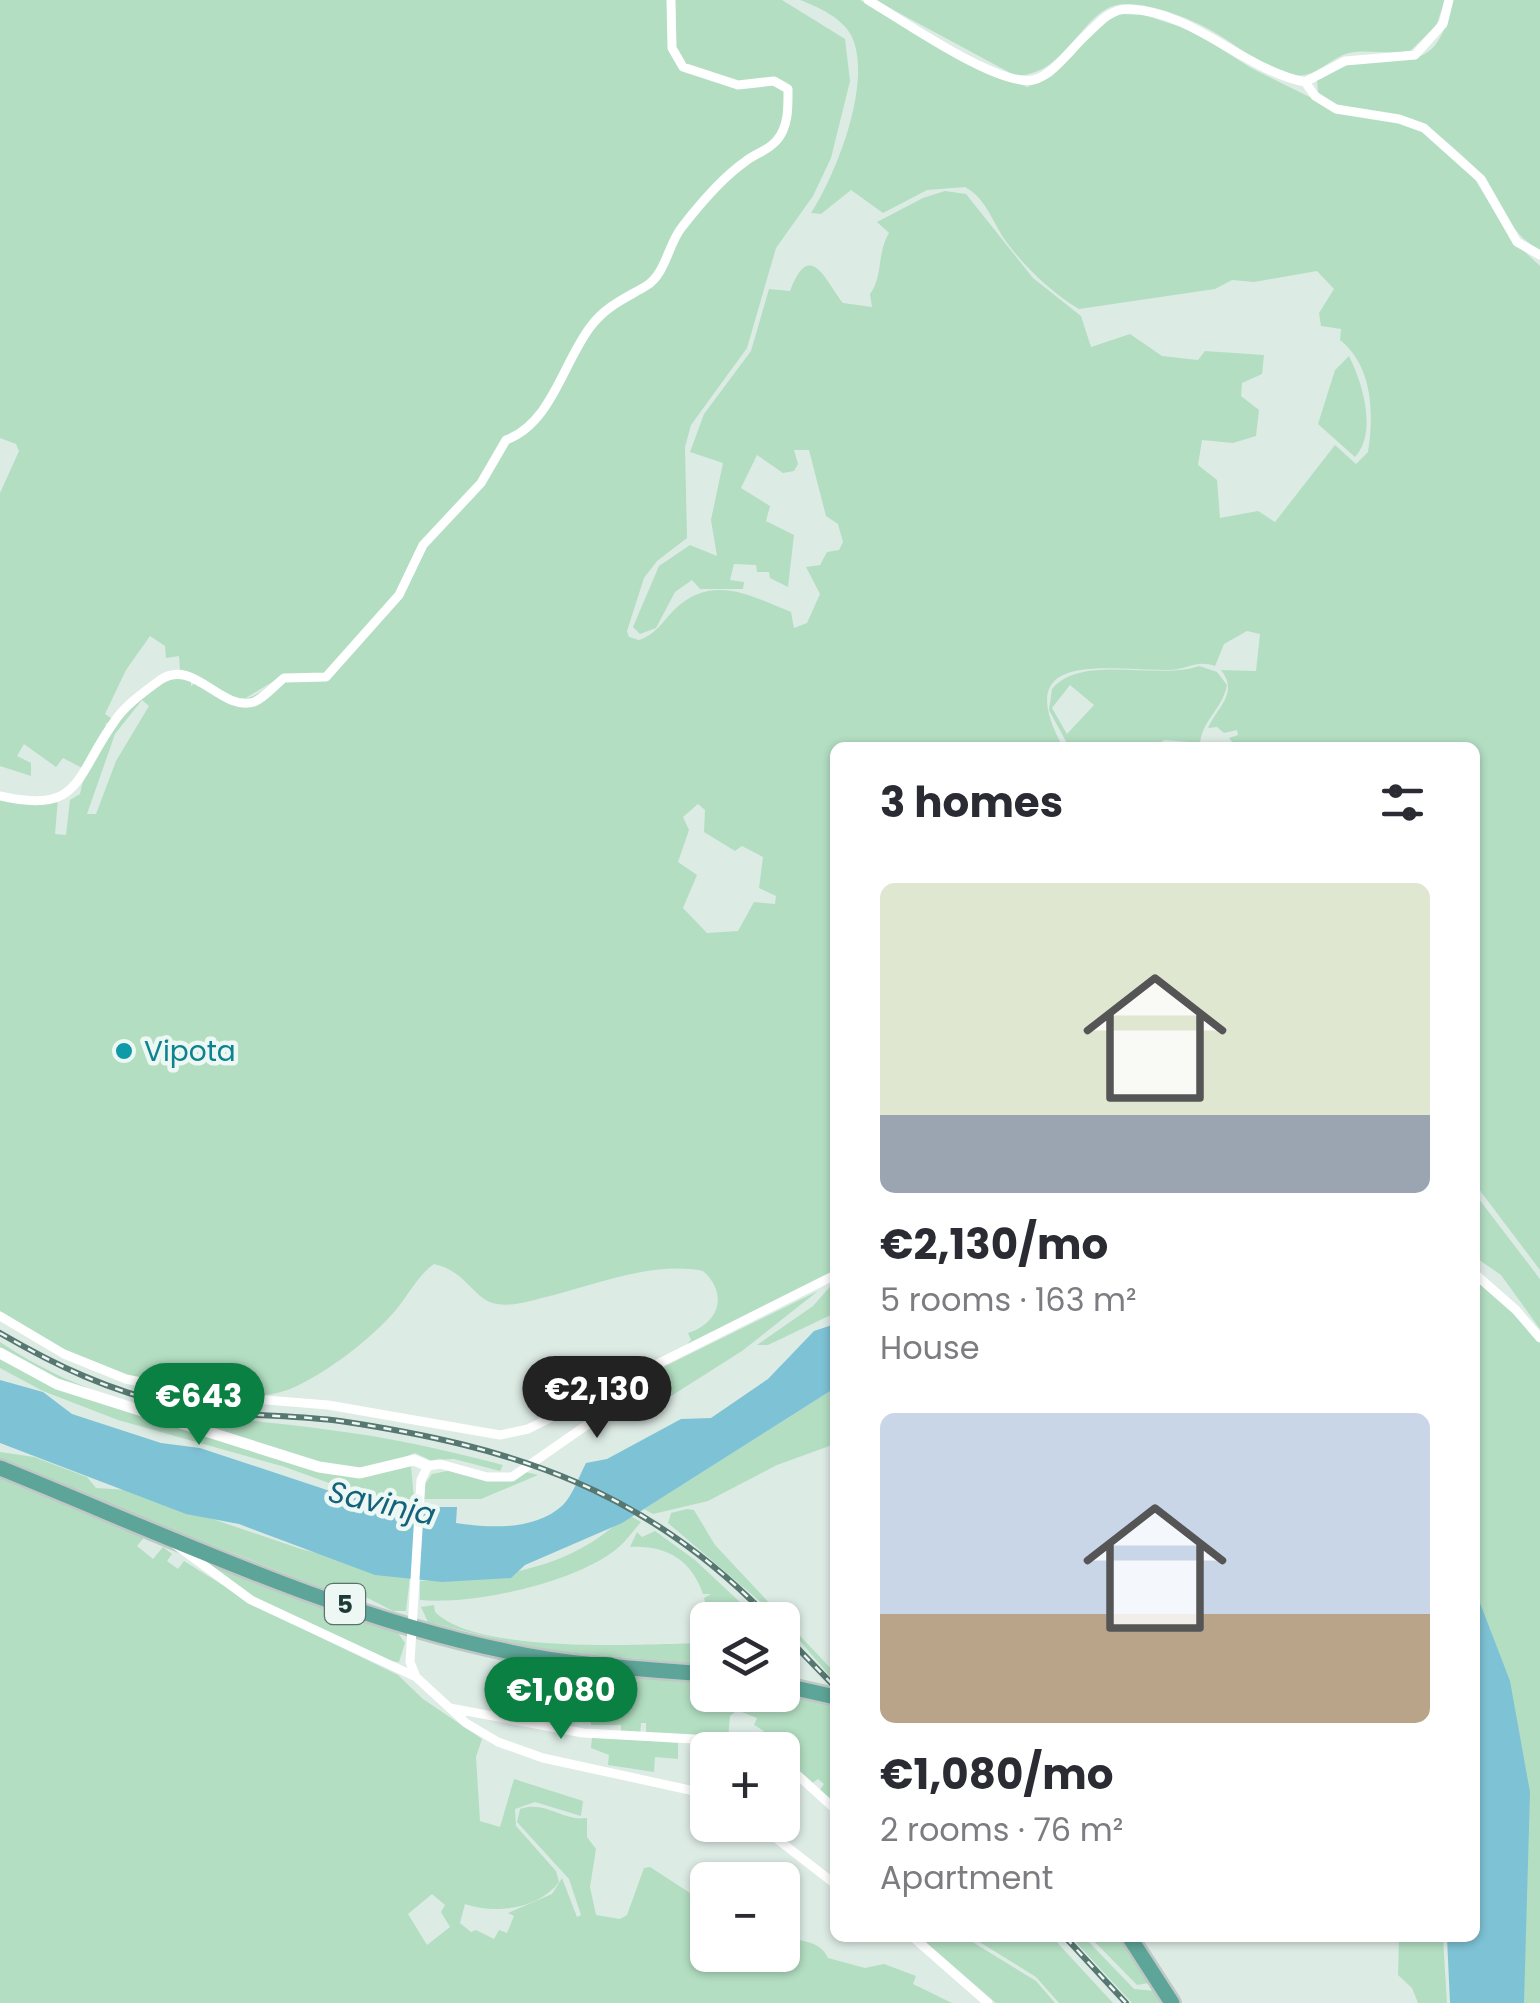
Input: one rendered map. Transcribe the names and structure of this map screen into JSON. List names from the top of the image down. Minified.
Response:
{"streets":{"main road":["5"]},"water":["Savinja"],"places":["Vipota"],"page":{"heading":"3 homes","list":[{"name":"€2,130/mo","note":"5 rooms · 163 m² · House"},{"name":"€1,080/mo","note":"2 rooms · 76 m² · Apartment"}],"price":["€2,130","€643","€1,080"],"map_buttons":["+","−"]}}
